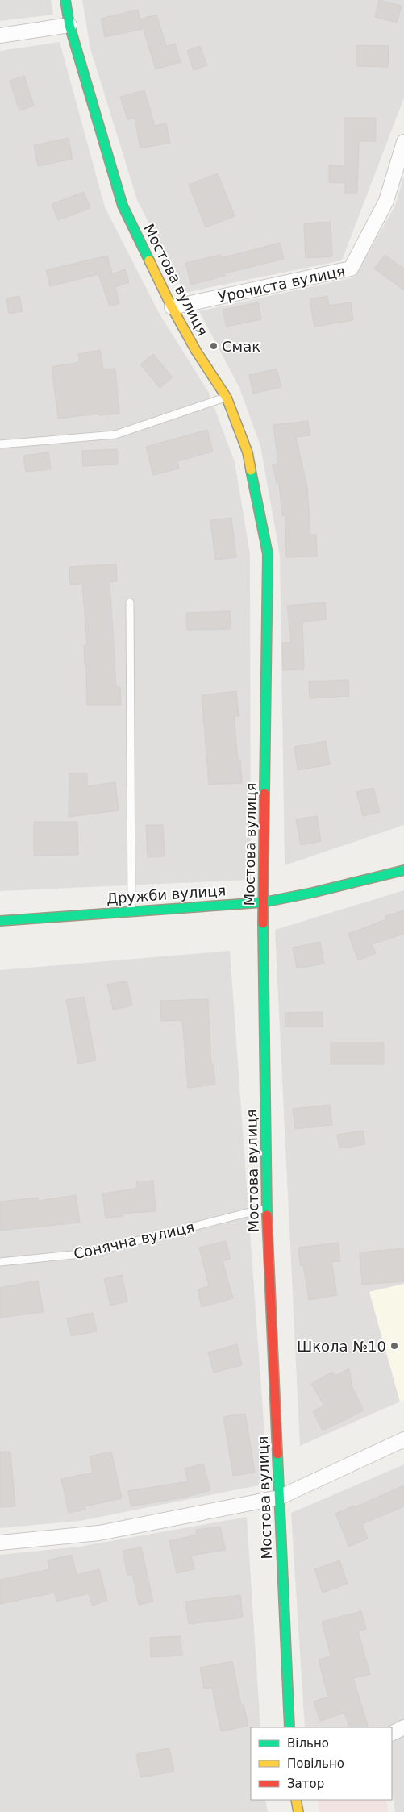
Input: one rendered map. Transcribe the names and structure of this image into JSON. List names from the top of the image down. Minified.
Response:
{"streets":{"street":["Мостова вулиця","Урочиста вулиця","Дружби вулиця"],"lane":["Сонячна вулиця"]},"crossings":[["Мостова вулиця","Урочиста вулиця"],["Мостова вулиця","Дружби вулиця"],["Мостова вулиця","Сонячна вулиця"]],"places":["Смак","Школа №10"],"legend":["Вільно","Повільно","Затор"]}
